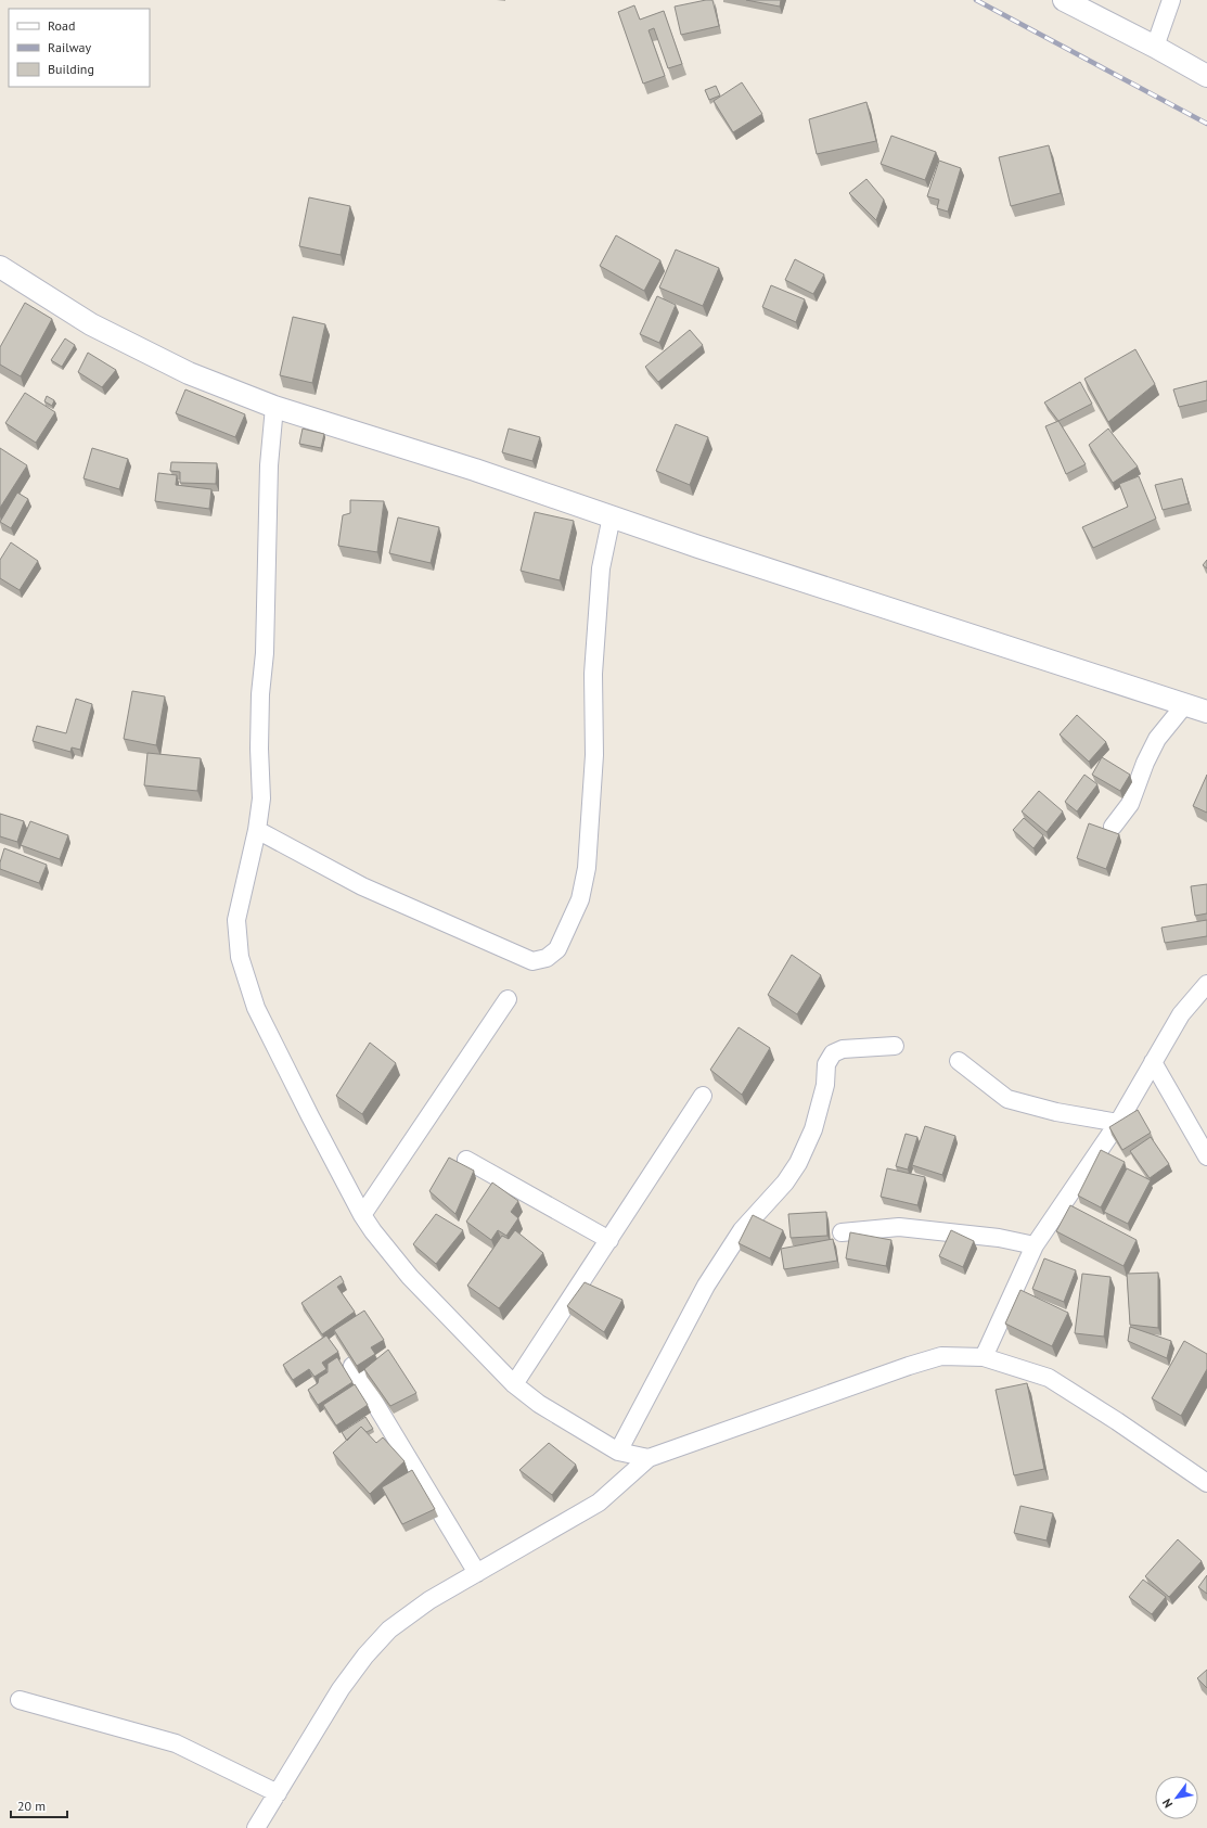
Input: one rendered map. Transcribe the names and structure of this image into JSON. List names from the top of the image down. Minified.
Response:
{"legend":["Road","Railway","Building"],"scale_bar":"20 m","north":"bottom left"}
